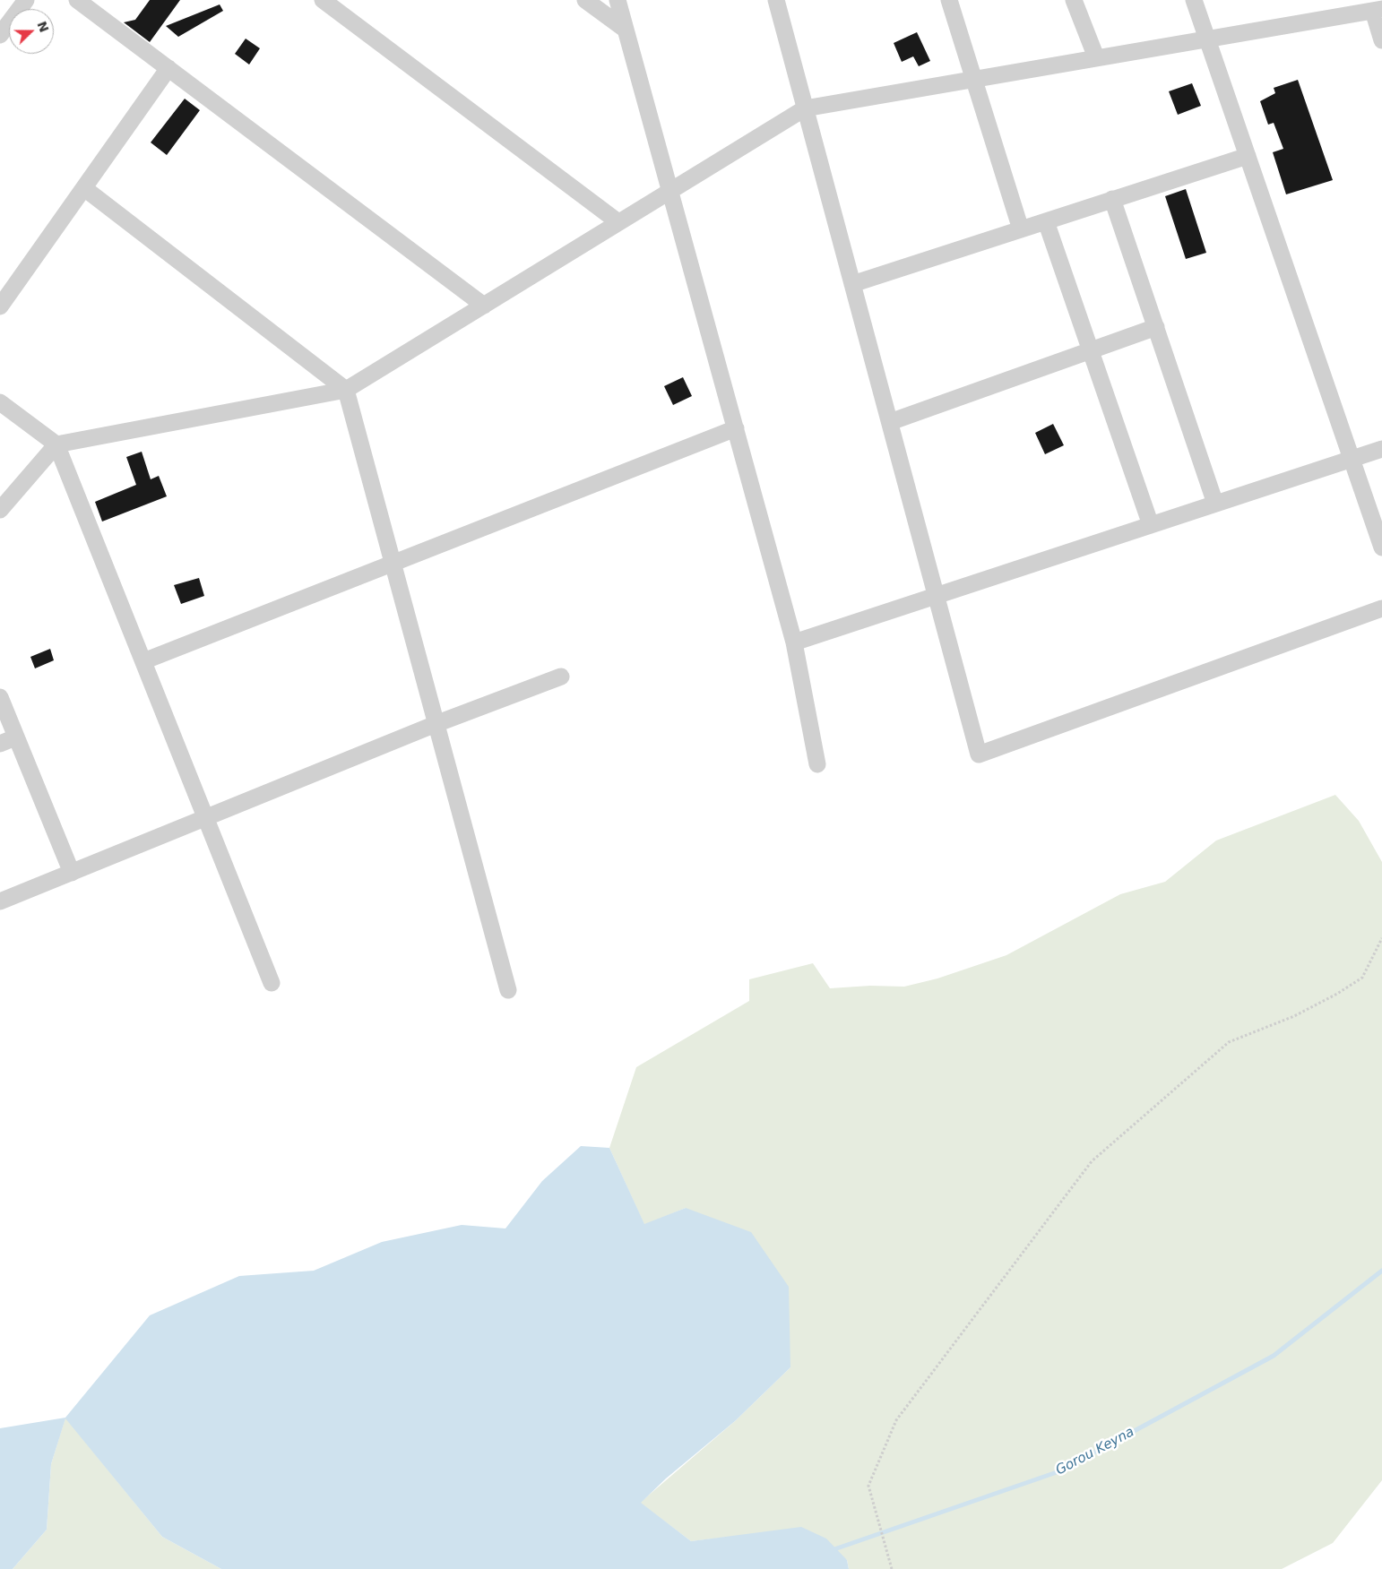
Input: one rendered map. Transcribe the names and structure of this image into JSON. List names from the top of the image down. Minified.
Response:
{"water":["Gorou Keyna"],"north":"right"}
